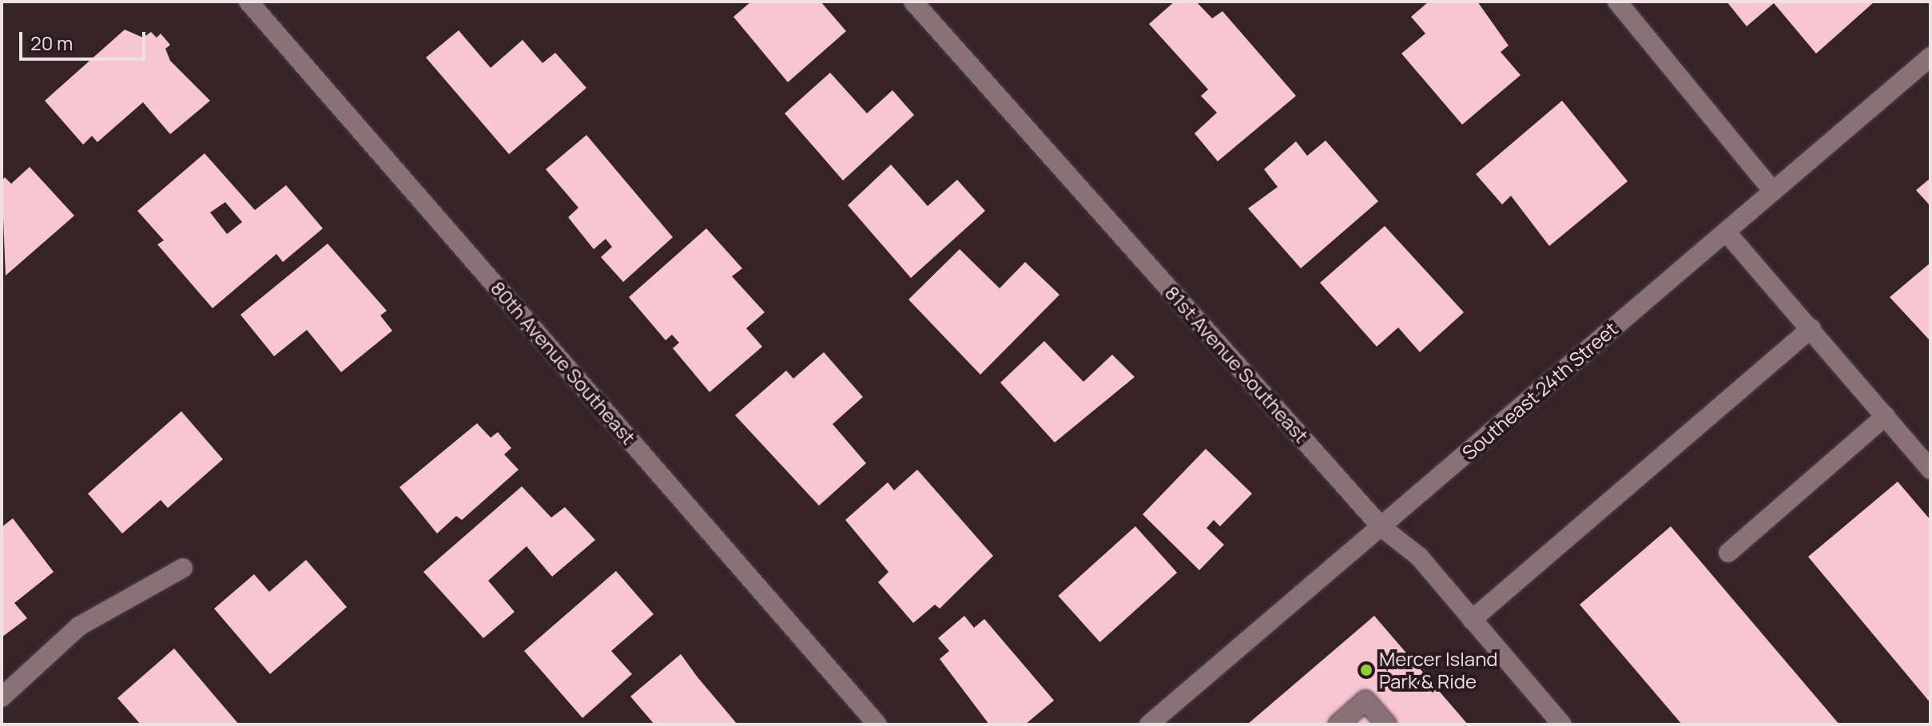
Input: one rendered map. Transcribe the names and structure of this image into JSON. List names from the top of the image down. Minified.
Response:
{"streets":{"street":["80th Avenue Southeast","81st Avenue Southeast","Southeast 24th Street"]},"crossings":[["81st Avenue Southeast","Southeast 24th Street"]],"places":["Mercer Island Park & Ride"],"scale_bar":"20 m"}
